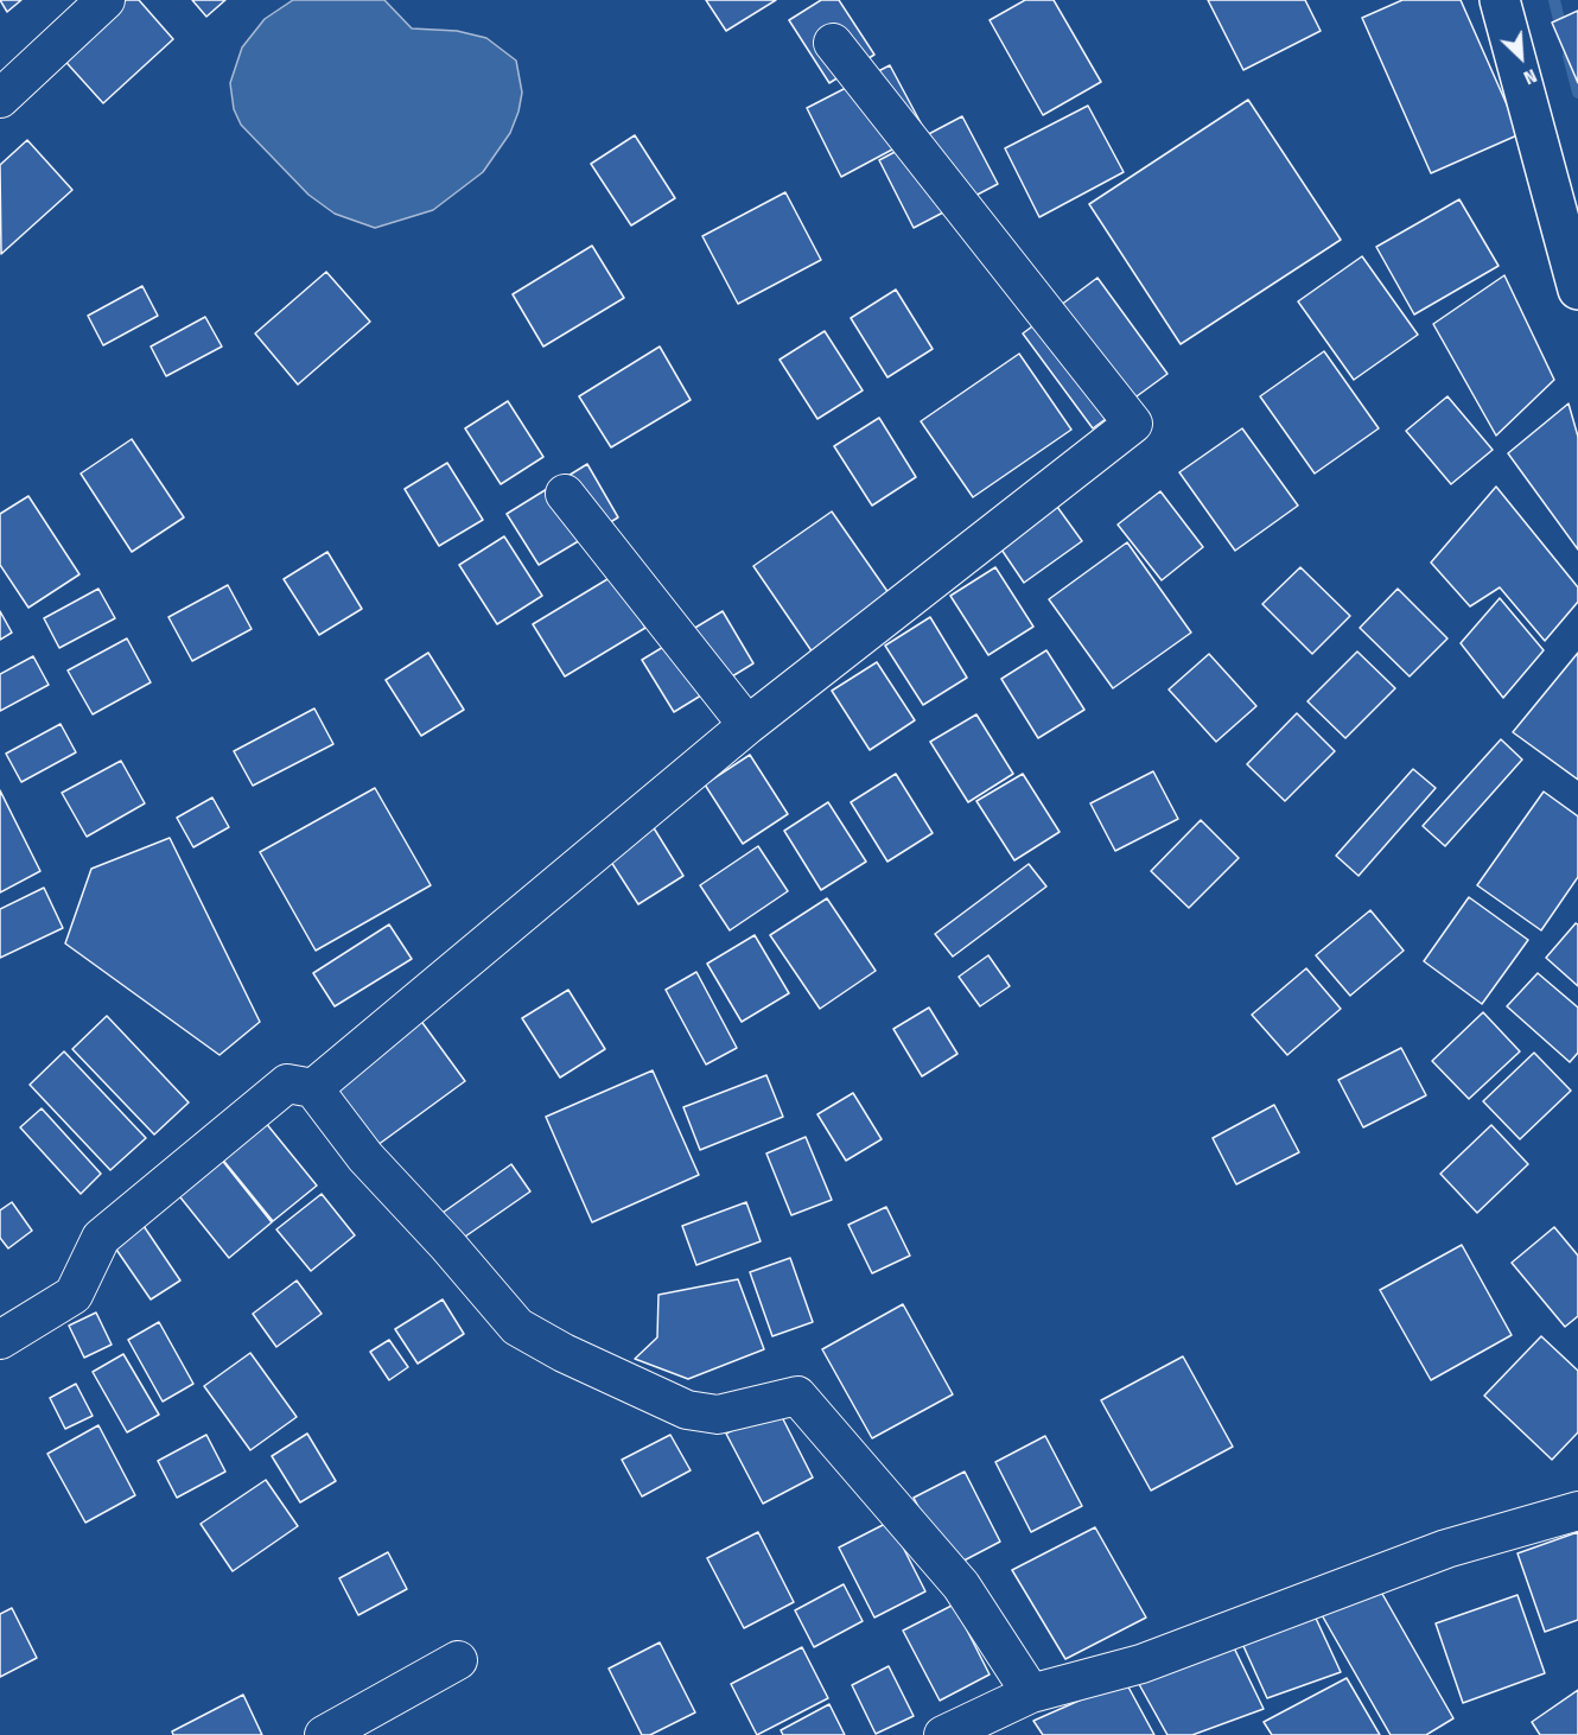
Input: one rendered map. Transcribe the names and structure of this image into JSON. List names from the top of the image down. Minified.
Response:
{"north":"bottom right"}
